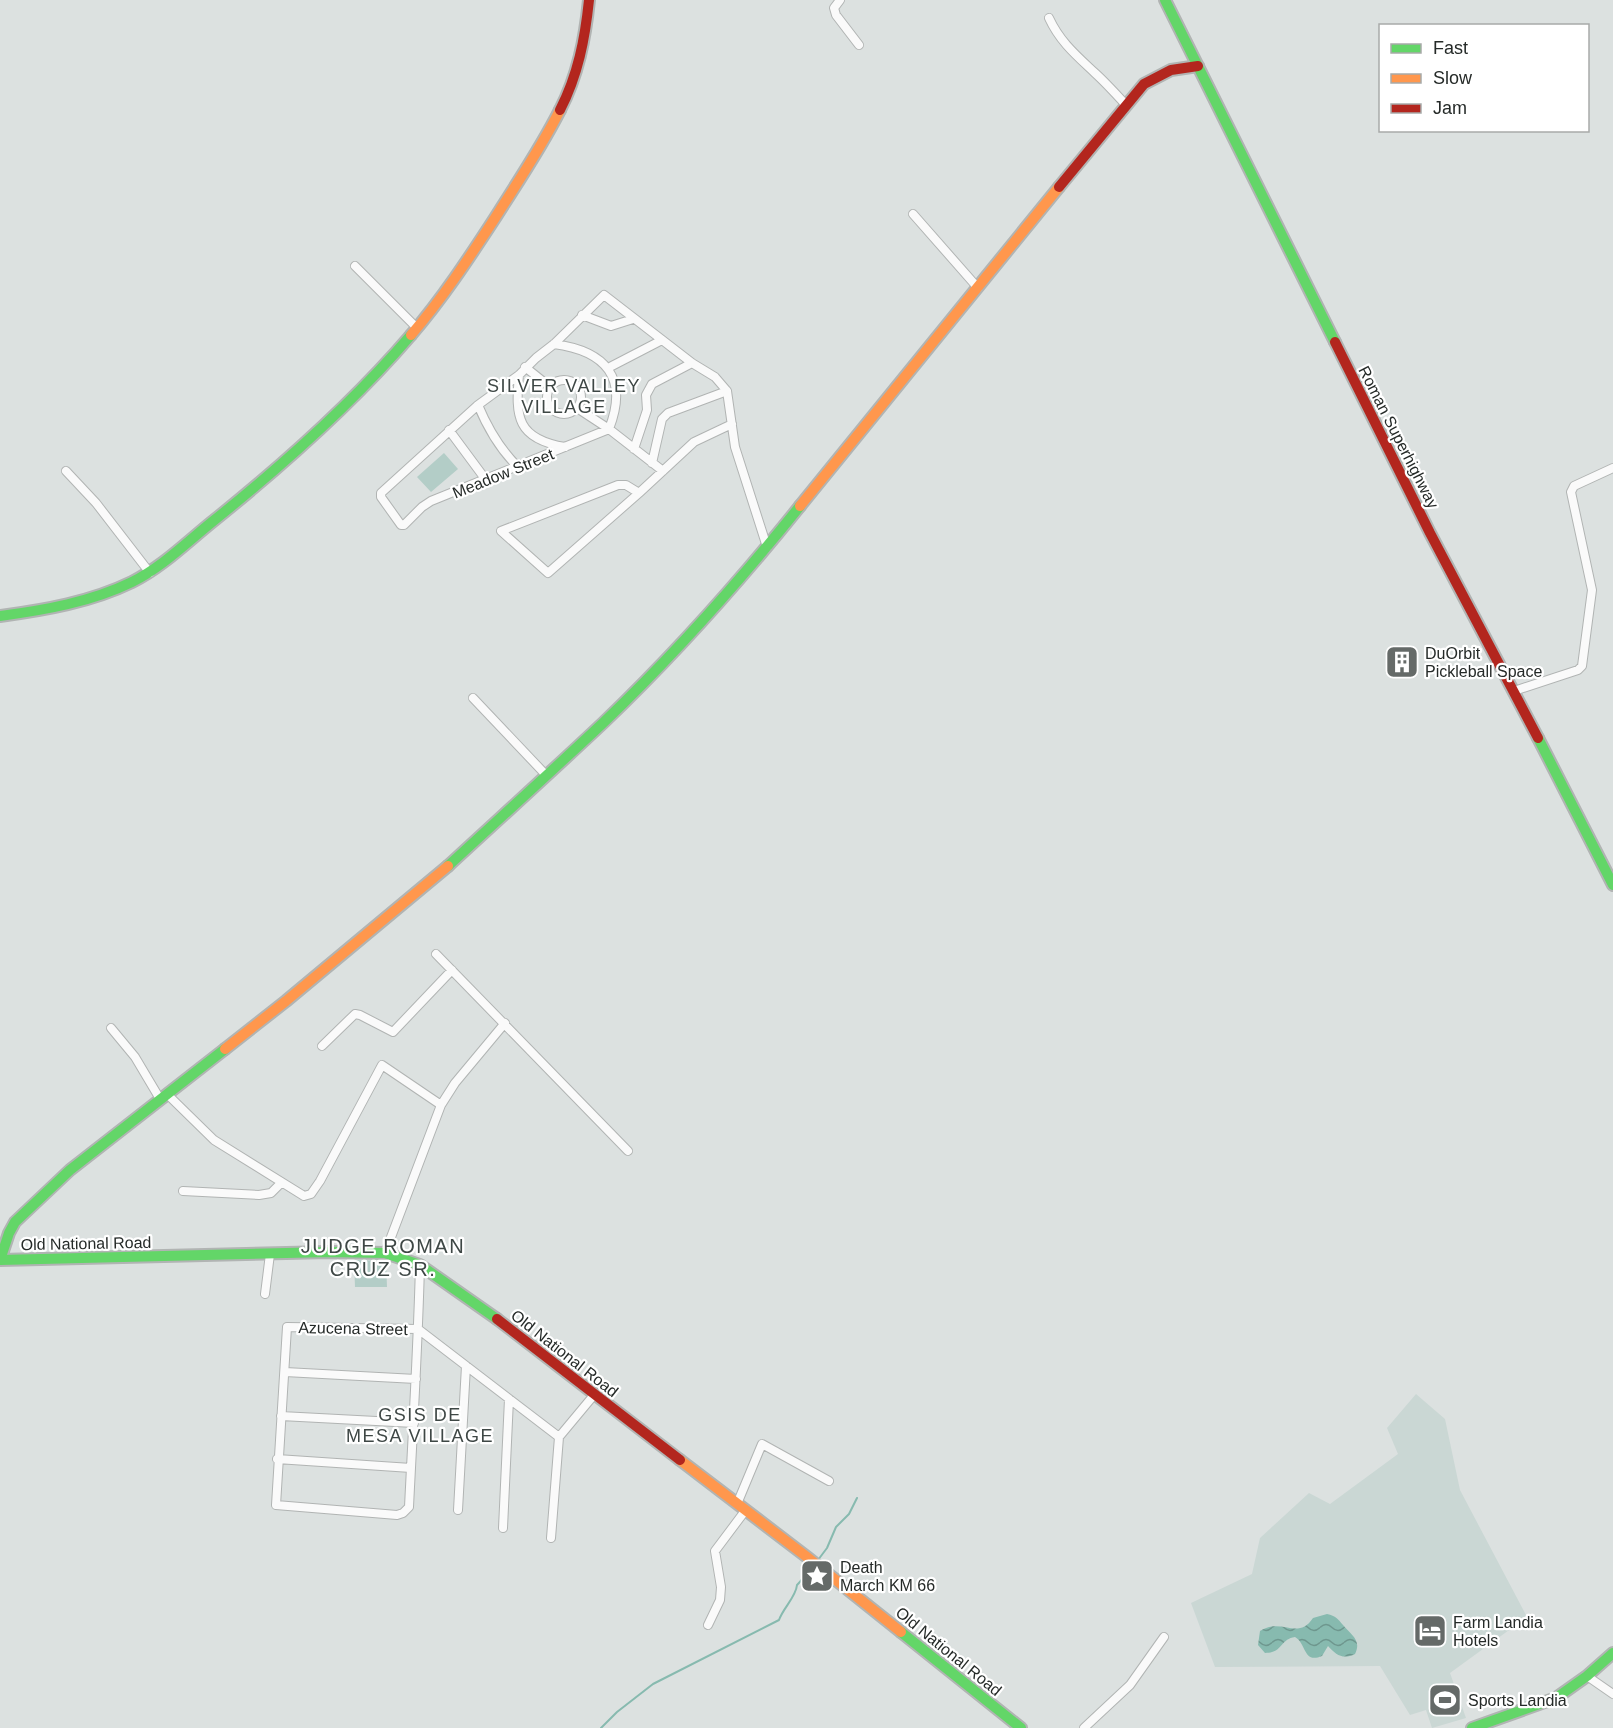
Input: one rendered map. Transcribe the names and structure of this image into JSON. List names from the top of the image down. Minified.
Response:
{"streets":{"street":["Roman Superhighway","Meadow Street","Old National Road","Azucena Street"]},"districts":["SILVER VALLEY VILLAGE","JUDGE ROMAN CRUZ SR.","GSIS DE MESA VILLAGE"],"places":{"building":["DuOrbit Pickleball Space"],"place":["Death March KM 66"],"hotel":["Farm Landia Hotels"],"sports":["Sports Landia"]},"legend":["Fast","Slow","Jam"]}
